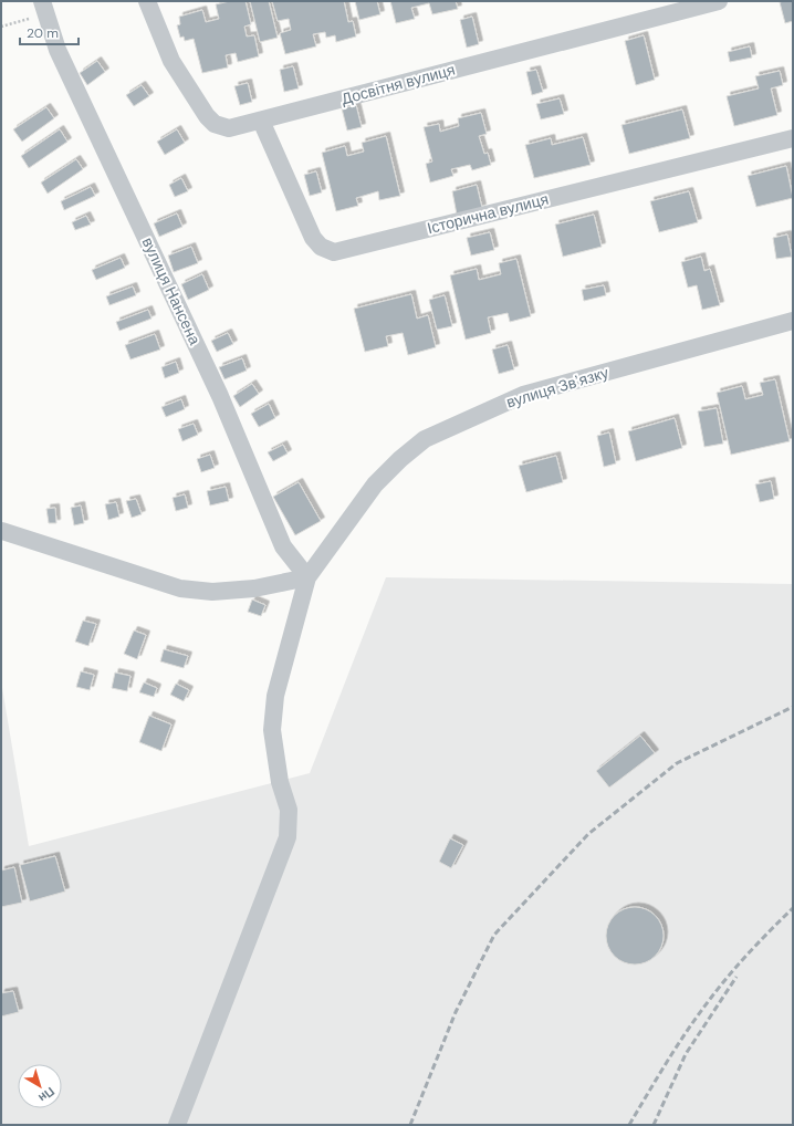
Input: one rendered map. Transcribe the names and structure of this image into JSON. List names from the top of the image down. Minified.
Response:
{"streets":{"street":["Досвітня вулиця","Історична вулиця","вулиця Нансена","вулиця Звʼязку"]},"crossings":[["Досвітня вулиця","Історична вулиця"],["вулиця Нансена","вулиця Звʼязку"]],"scale_bar":"20 m","north":"bottom right"}
